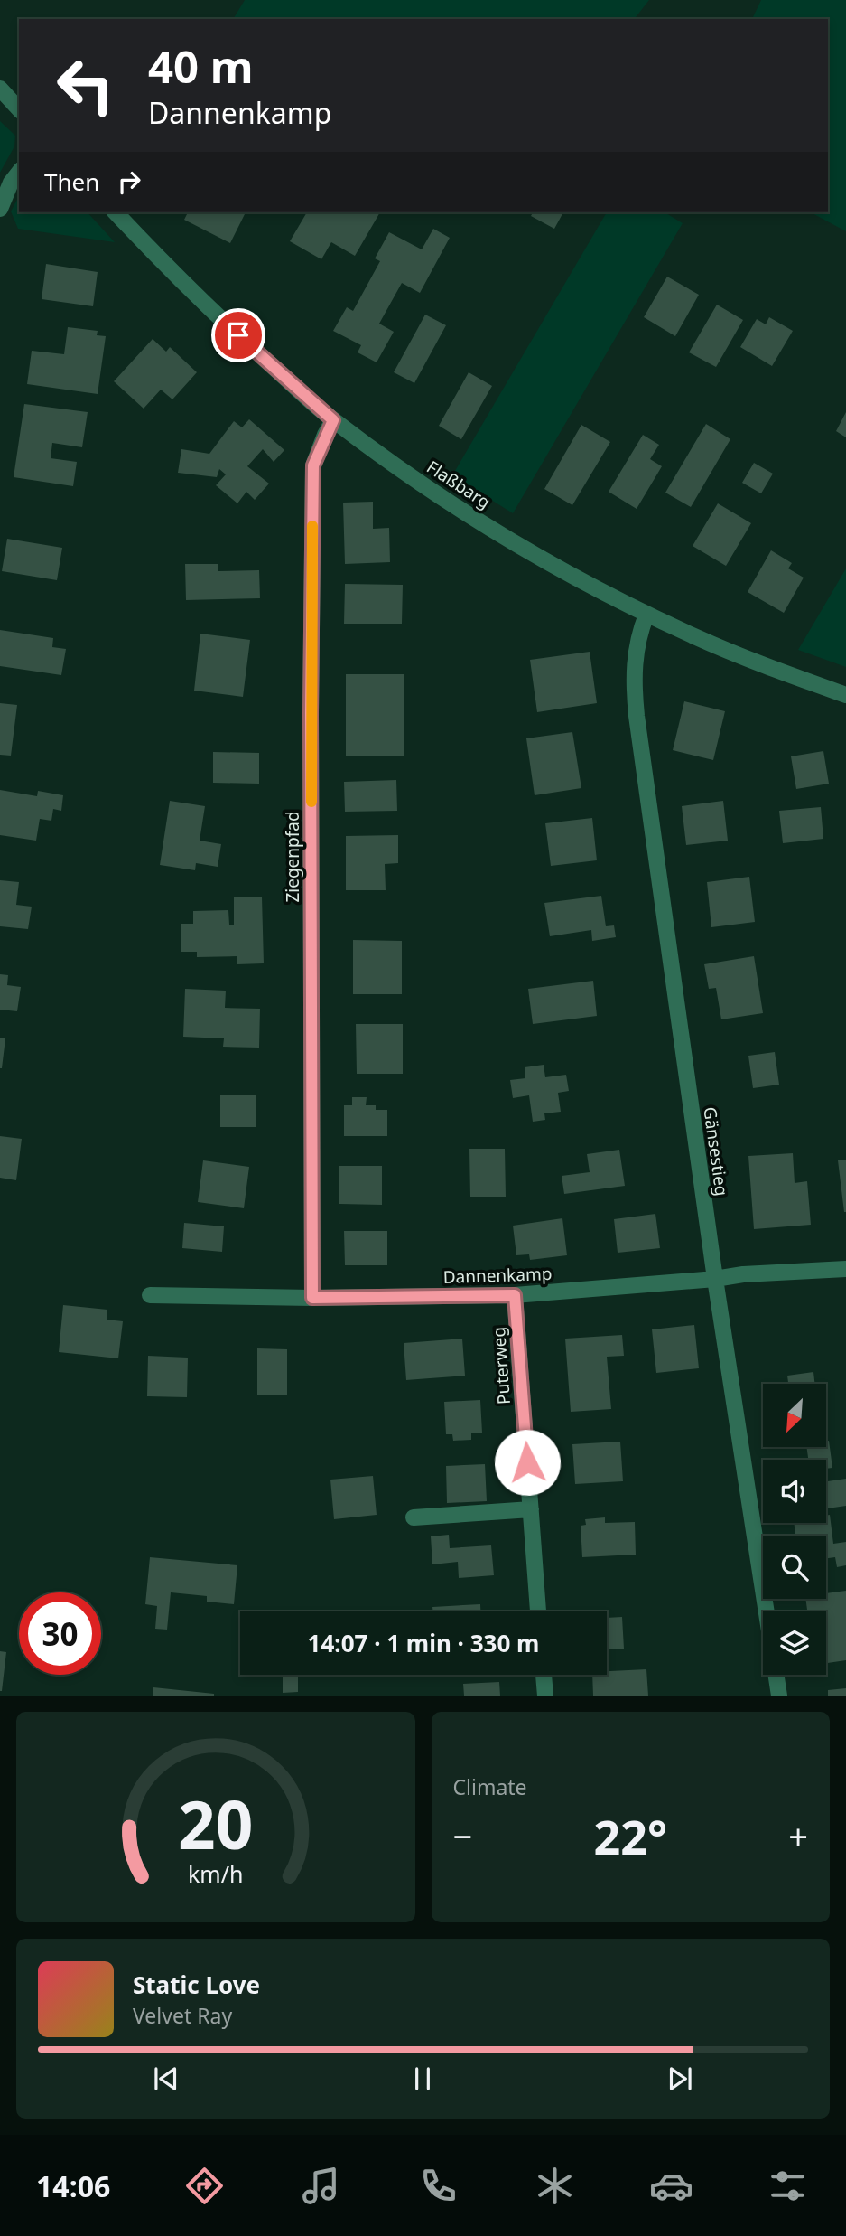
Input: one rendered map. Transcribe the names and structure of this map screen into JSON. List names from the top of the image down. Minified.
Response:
{"streets":{"street":["Flaßbarg","Ziegenpfad","Gänsestieg","Dannenkamp","Puterweg"]},"crossings":[["Flaßbarg","Ziegenpfad"],["Flaßbarg","Gänsestieg"],["Ziegenpfad","Dannenkamp"],["Gänsestieg","Dannenkamp"],["Dannenkamp","Puterweg"]],"north":"bottom left","page":{"turn":["40 m","Dannenkamp"],"then":"Then","limit":"30","trip":"14:07 · 1 min · 330 m","tile":"Climate","heat":["−","22°","+"],"song":["Static Love","Velvet Ray"],"tabs":"14:06","gauge":["20","km/h"]}}
